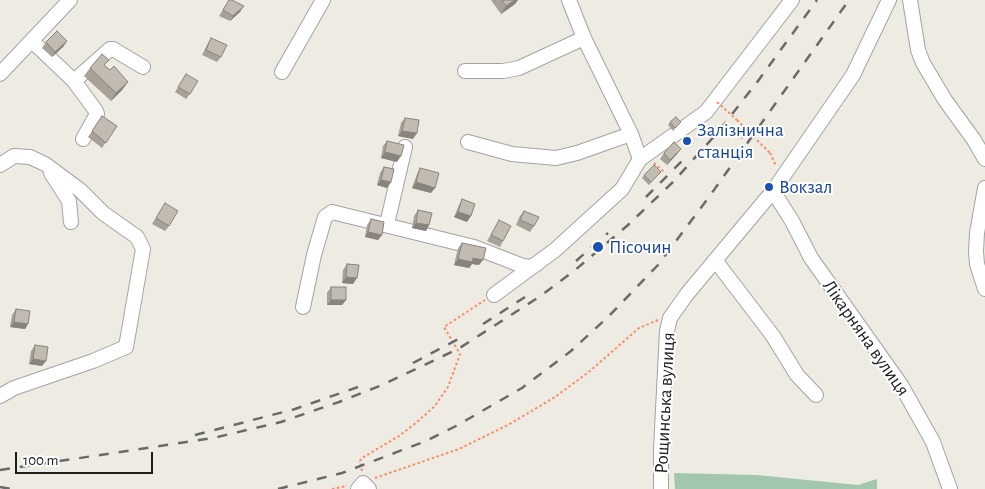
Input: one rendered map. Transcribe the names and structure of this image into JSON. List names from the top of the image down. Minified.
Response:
{"streets":{"street":["Лікарняна вулиця","Рощинська вулиця"]},"places":["Залізнична станція","Вокзал","Пісочин"],"scale_bar":"100 m"}
